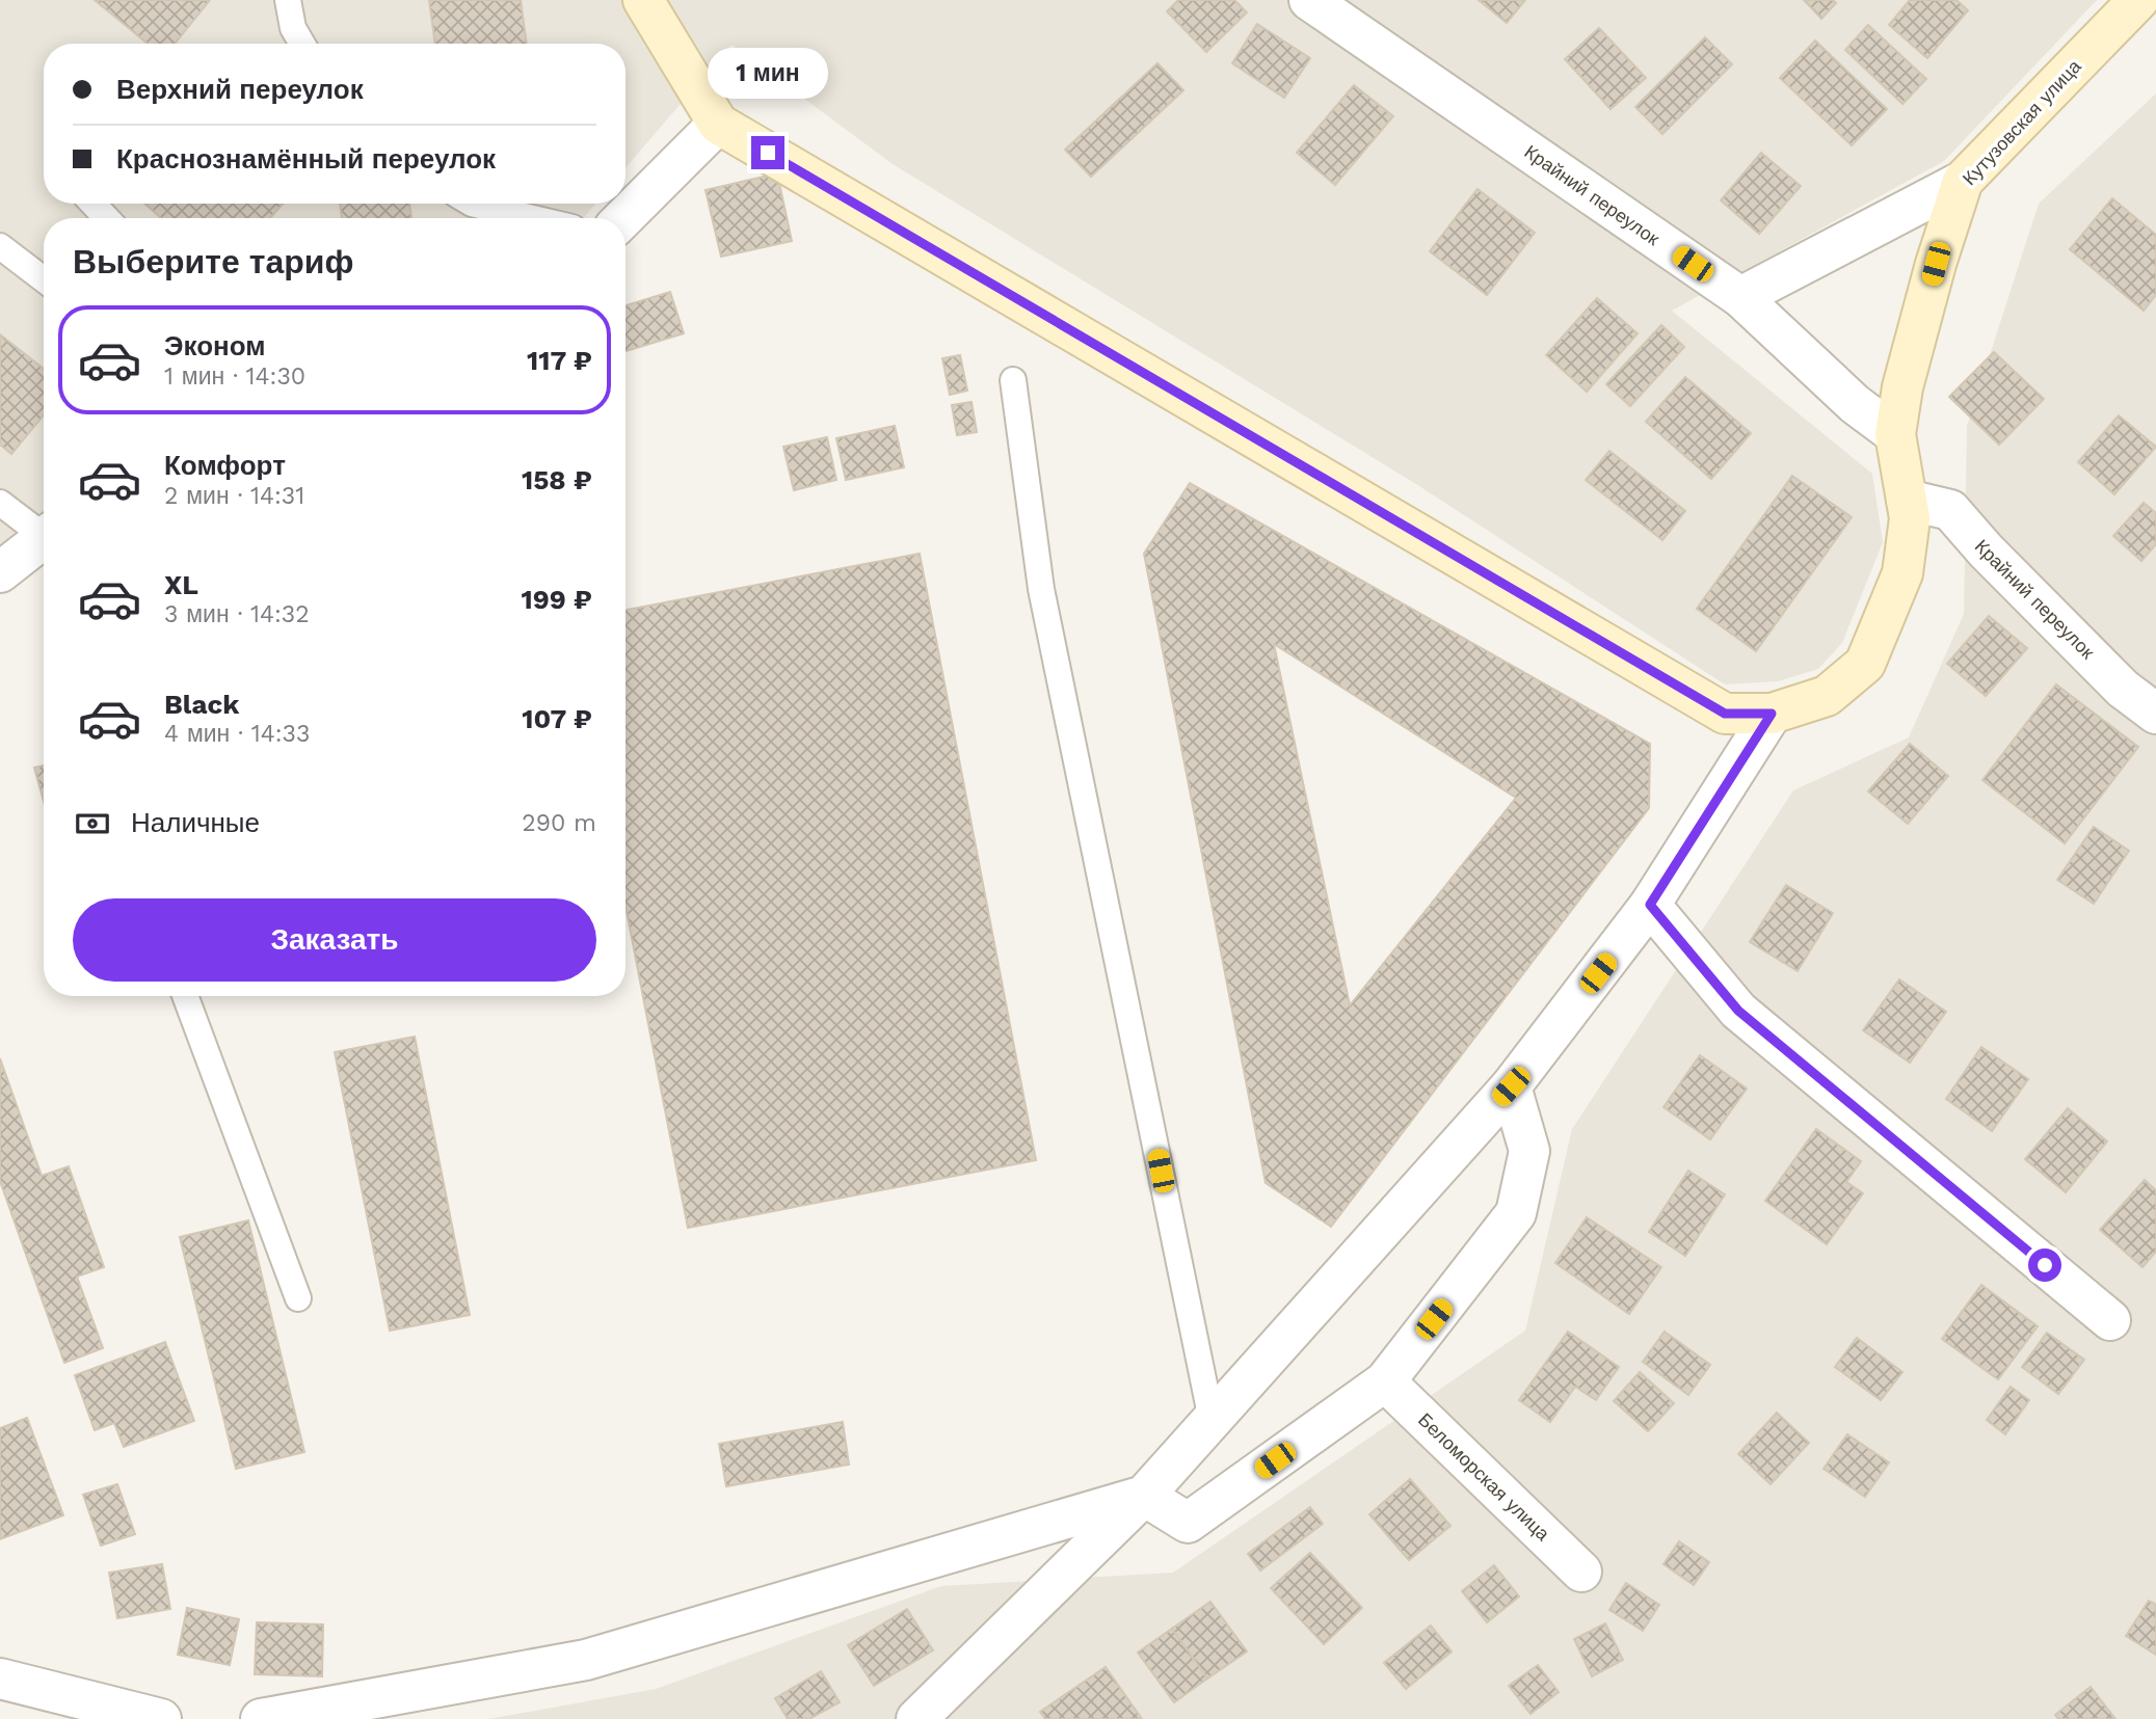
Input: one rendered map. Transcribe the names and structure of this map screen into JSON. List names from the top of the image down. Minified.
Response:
{"streets":{"street":["Кутузовская улица","Крайний переулок","Беломорская улица"]},"crossings":[["Кутузовская улица","Крайний переулок"]],"page":{"banner":["Верхний переулок","Краснознамённый переулок"],"bubble":"1 мин","heading":"Выберите тариф","list":[{"name":"Эконом","note":"1 мин · 14:30","value":"117 ₽"},{"name":"Комфорт","note":"2 мин · 14:31","value":"158 ₽"},{"name":"XL","note":"3 мин · 14:32","value":"199 ₽"},{"name":"Black","note":"4 мин · 14:33","value":"107 ₽"}],"pay":["Наличные","290 m"],"buttons":"Заказать"}}
